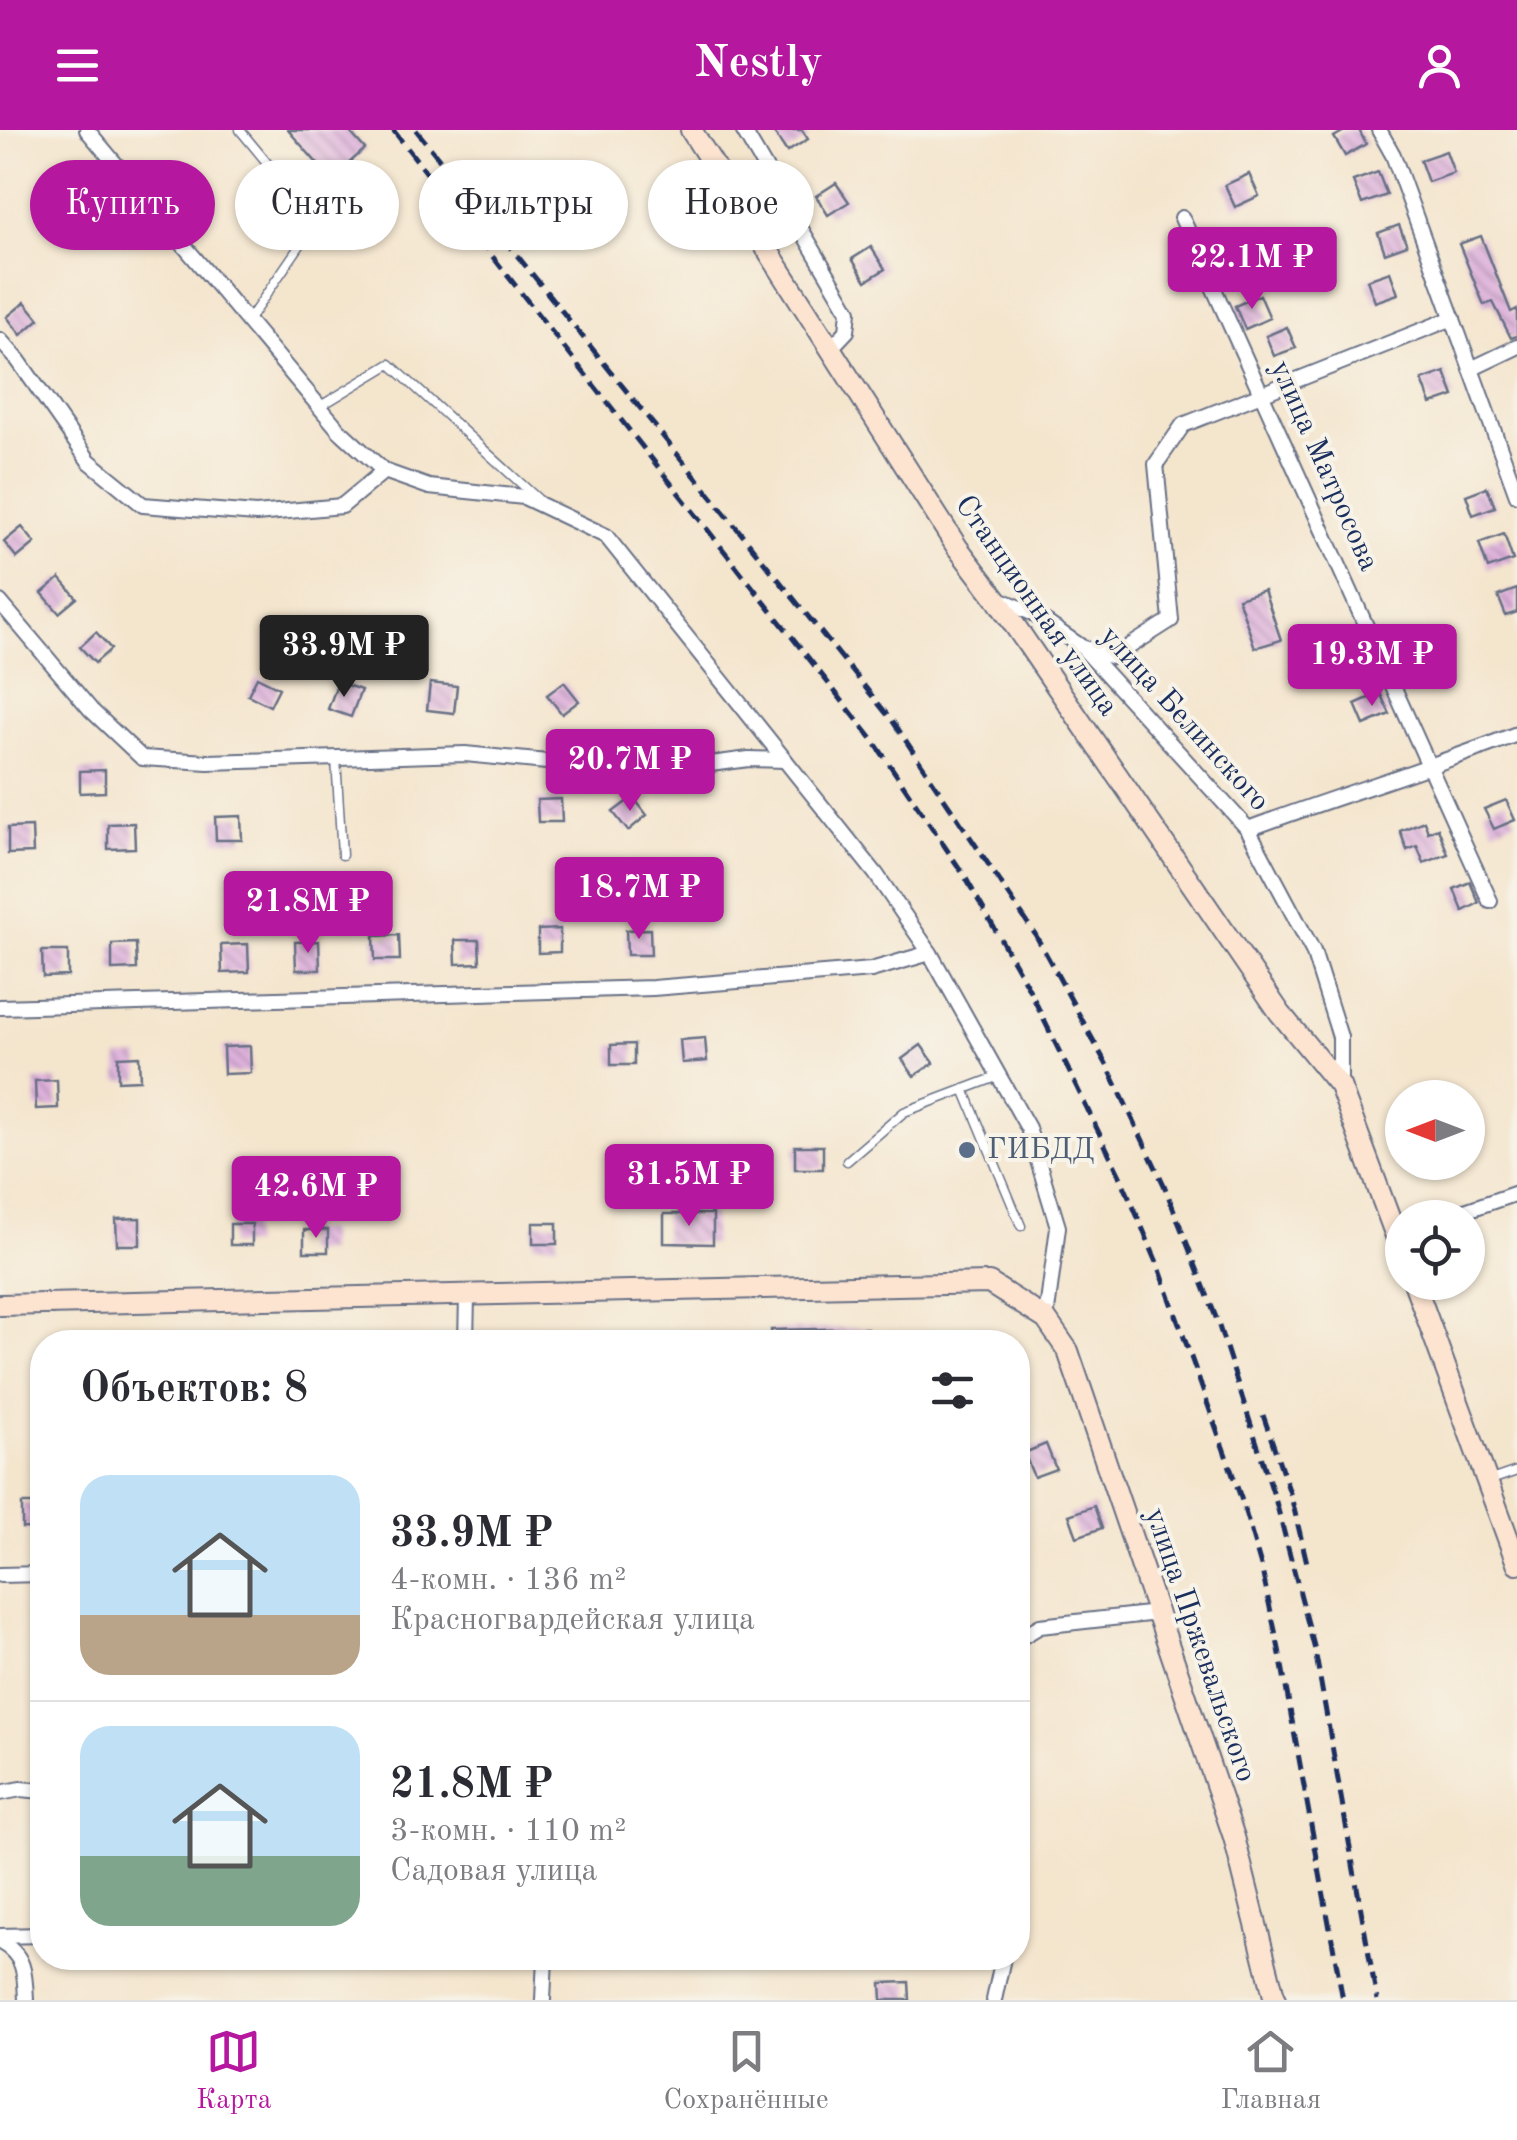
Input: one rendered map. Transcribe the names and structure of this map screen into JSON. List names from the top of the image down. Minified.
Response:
{"streets":{"main road":["Станционная улица","улица Белинского","улица Пржевальского"],"street":["улица Матросова"]},"crossings":[["Станционная улица","улица Белинского"]],"places":["ГИБДД"],"north":"left","page":{"header":"Nestly","chip":["Купить","Снять","Фильтры","Новое"],"price":["22.1M ₽","33.9M ₽","19.3M ₽","20.7M ₽","18.7M ₽","21.8M ₽","31.5M ₽","42.6M ₽"],"heading":"Объектов: 8","list":[{"name":"33.9M ₽","note":"4-комн. · 136 m² · Красногвардейская улица"},{"name":"21.8M ₽","note":"3-комн. · 110 m² · Садовая улица"}],"tabs":["Карта","Сохранённые","Главная"]}}
